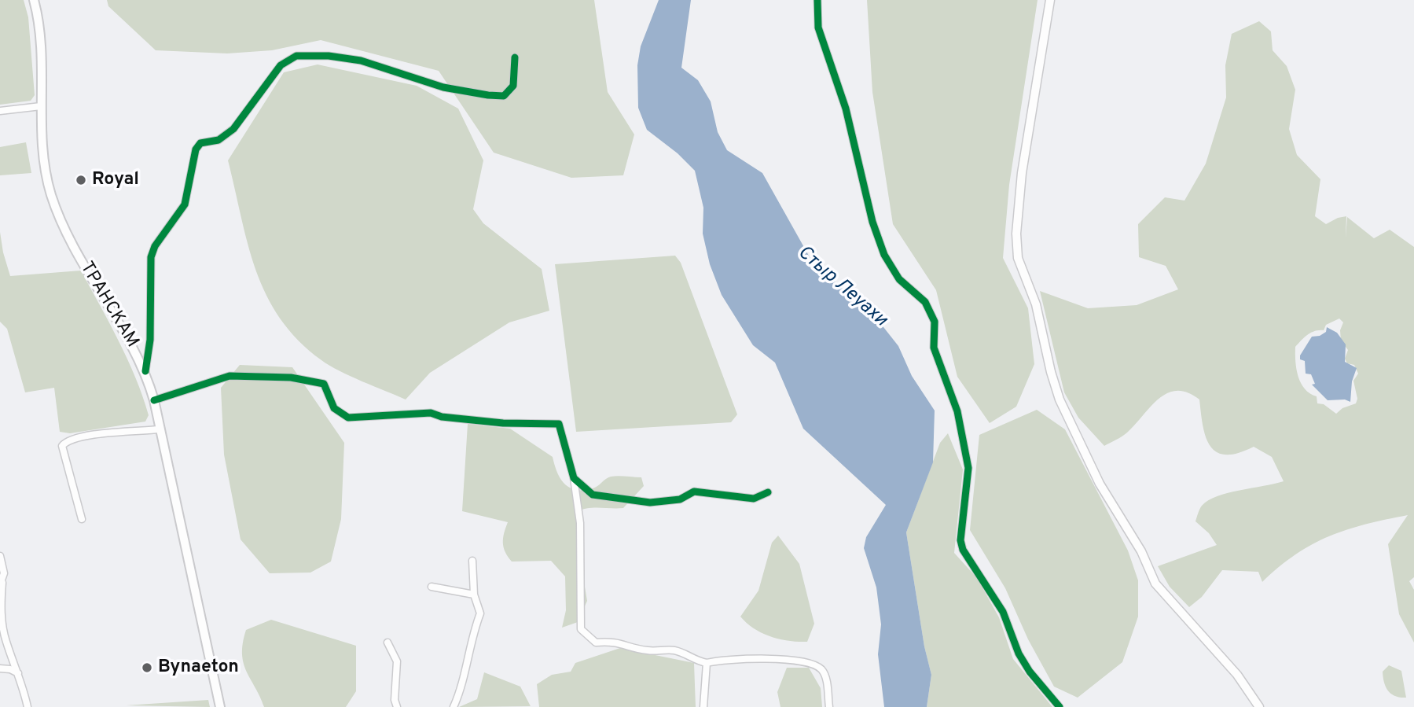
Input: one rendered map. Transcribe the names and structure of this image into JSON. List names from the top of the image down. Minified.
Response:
{"streets":{"highway":["ТРАНСКАМ"]},"water":["Стыр Леуахи"],"places":["Royal","Bynaeton"]}
